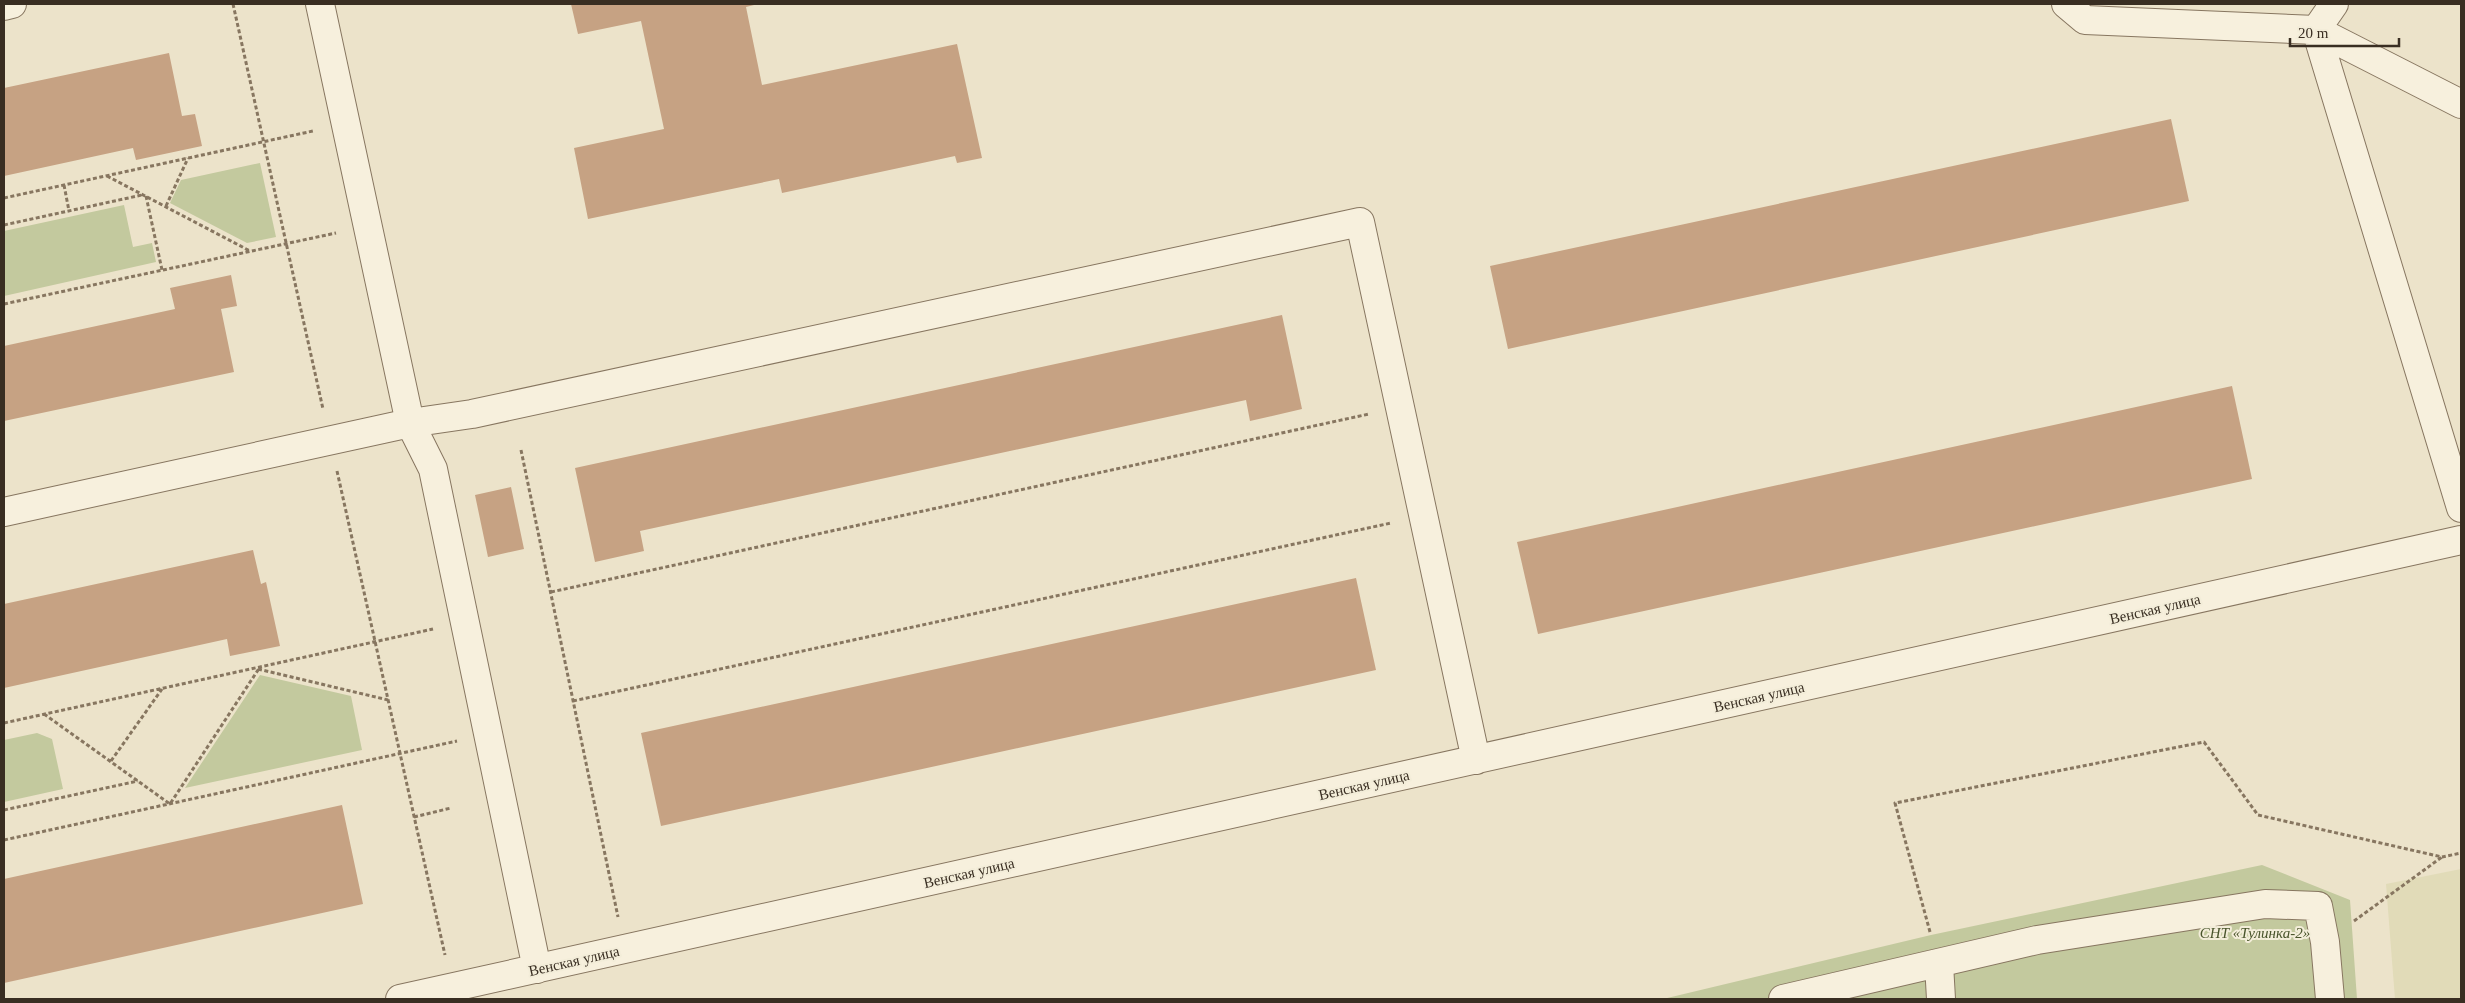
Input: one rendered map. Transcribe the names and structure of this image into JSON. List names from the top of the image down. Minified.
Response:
{"streets":{"street":["Венская улица"]},"parks":["СНТ «Тулинка-2»"],"scale_bar":"20 m"}
